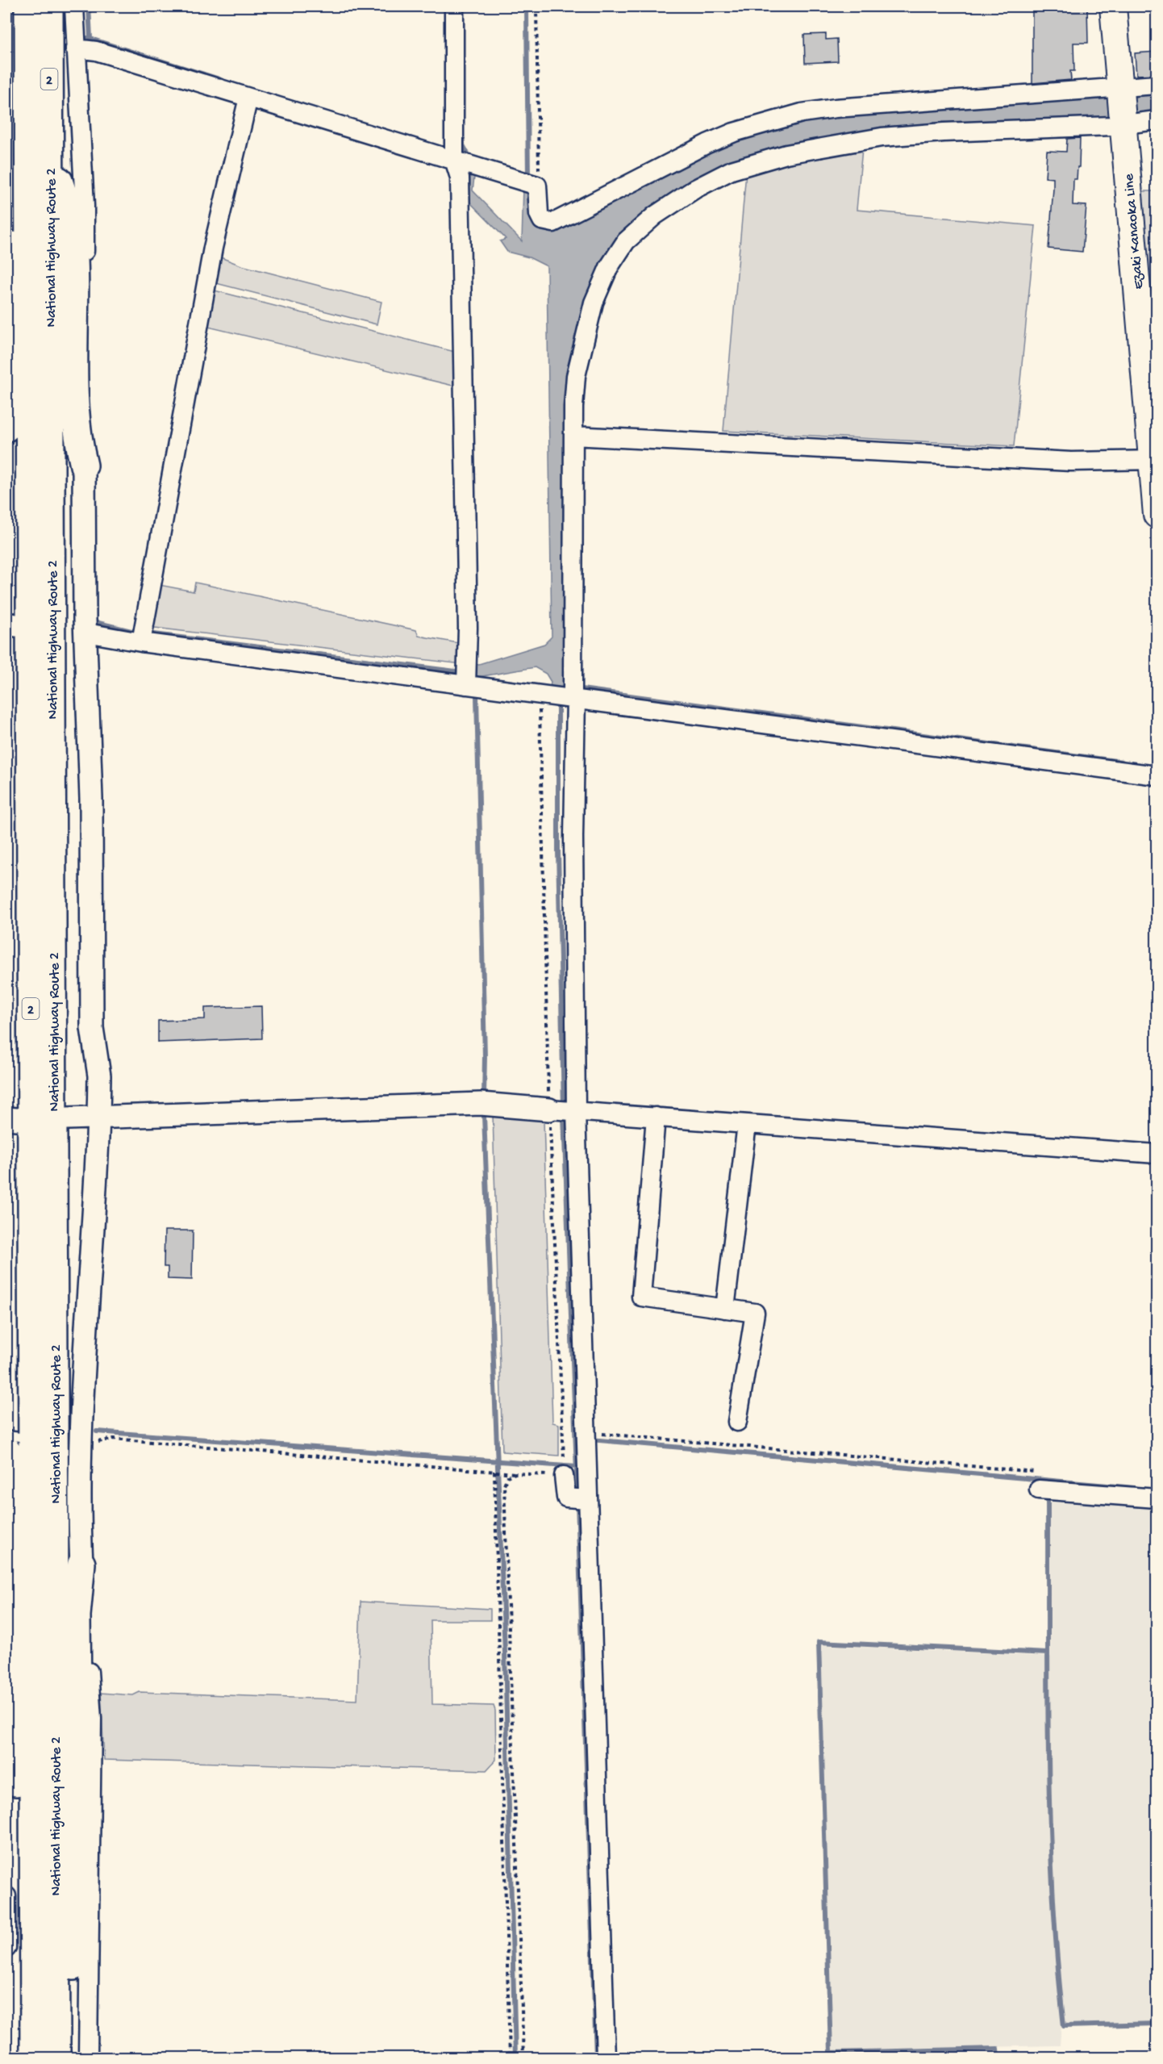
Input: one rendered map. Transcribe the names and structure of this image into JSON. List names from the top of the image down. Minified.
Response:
{"streets":{"highway":["2","National Highway Route 2"],"main road":["Ezaki Kanaoka Line"]}}
